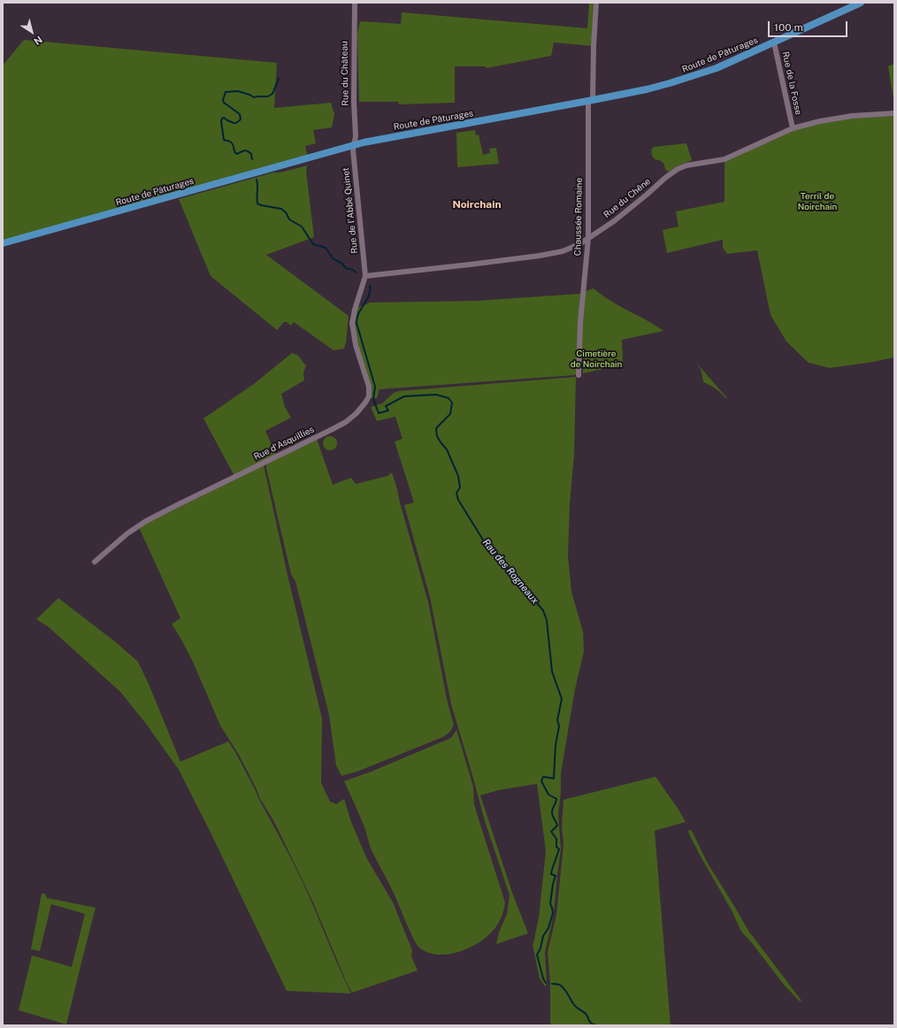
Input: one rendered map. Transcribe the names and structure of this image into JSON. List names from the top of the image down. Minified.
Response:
{"streets":{"main road":["Route de Pâturages"],"street":["Rue du Château","Rue de la Fosse","Rue du Chêne","Rue de l'Abbé Quinet","Chaussée Romaine","Rue d'Asquillies"]},"crossings":[["Route de Pâturages","Rue du Château"],["Route de Pâturages","Rue de la Fosse"],["Route de Pâturages","Rue de l'Abbé Quinet"],["Route de Pâturages","Chaussée Romaine"],["Rue du Château","Rue de l'Abbé Quinet"],["Rue de la Fosse","Rue du Chêne"],["Rue du Chêne","Rue de l'Abbé Quinet"],["Rue du Chêne","Chaussée Romaine"],["Rue du Chêne","Rue d'Asquillies"],["Rue de l'Abbé Quinet","Rue d'Asquillies"]],"districts":["Noirchain"],"water":["Rau des Rogneaux"],"parks":["Terril de Noirchain","Cimetière de Noirchain"],"scale_bar":"100 m","north":"bottom right"}
